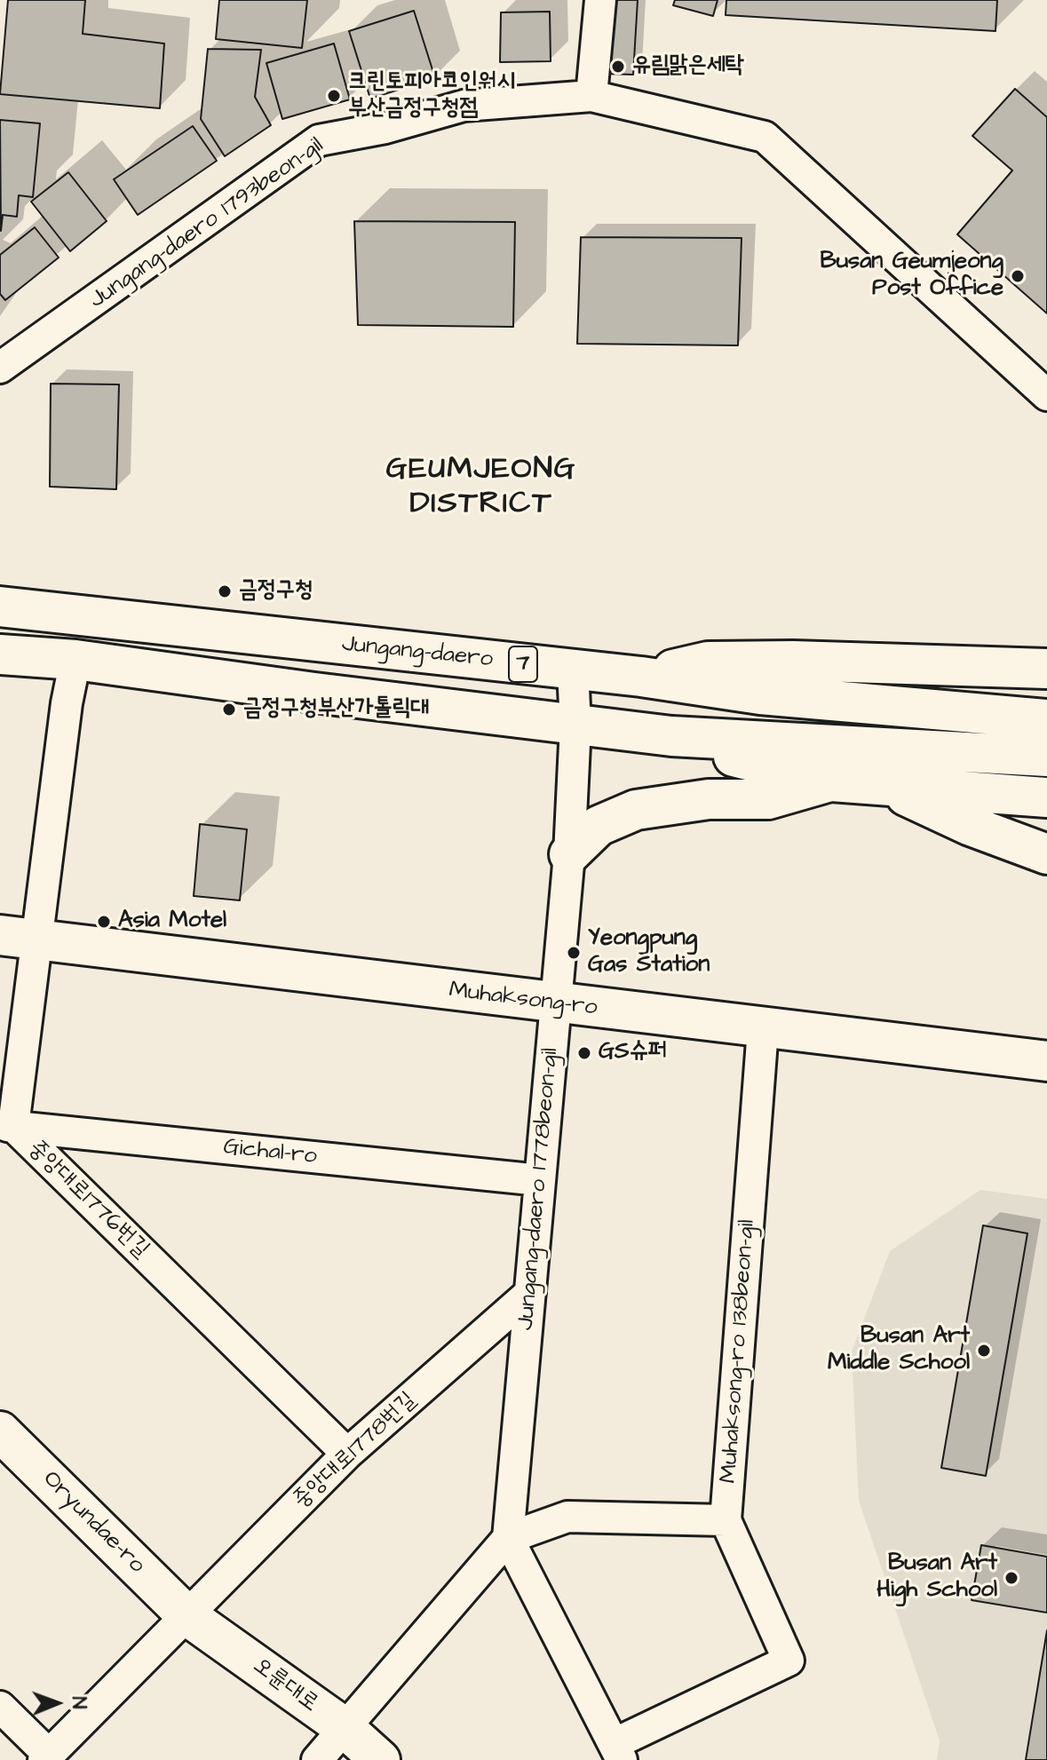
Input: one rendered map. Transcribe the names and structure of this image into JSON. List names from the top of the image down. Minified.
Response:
{"streets":{"main road":["Jungang-daero","7","Muhaksong-ro","Oryundae-ro","오륜대로"],"street":["Jungang-daero 1793beon-gil","Gichal-ro","Jungang-daero 1778beon-gil","중앙대로1776번길","Muhaksong-ro 138beon-gil","중앙대로1778번길"]},"crossings":[["Jungang-daero","Jungang-daero 1778beon-gil"],["Muhaksong-ro","Jungang-daero 1778beon-gil"],["Muhaksong-ro","중앙대로1776번길"],["Muhaksong-ro","Muhaksong-ro 138beon-gil"],["Gichal-ro","Jungang-daero 1778beon-gil"],["Gichal-ro","중앙대로1776번길"],["Jungang-daero 1778beon-gil","중앙대로1778번길"],["중앙대로1776번길","중앙대로1778번길"],["중앙대로1778번길","Oryundae-ro"],["중앙대로1778번길","오륜대로"],["Oryundae-ro","오륜대로"]],"districts":["GEUMJEONG DISTRICT"],"places":["유림맑은세탁","크린토피아코인워시 부산금정구청점","Busan Geumjeong Post Office","금정구청","금정구청부산가톨릭대","Asia Motel","Yeongpung Gas Station","GS슈퍼","Busan Art Middle School","Busan Art High School"],"north":"right"}
